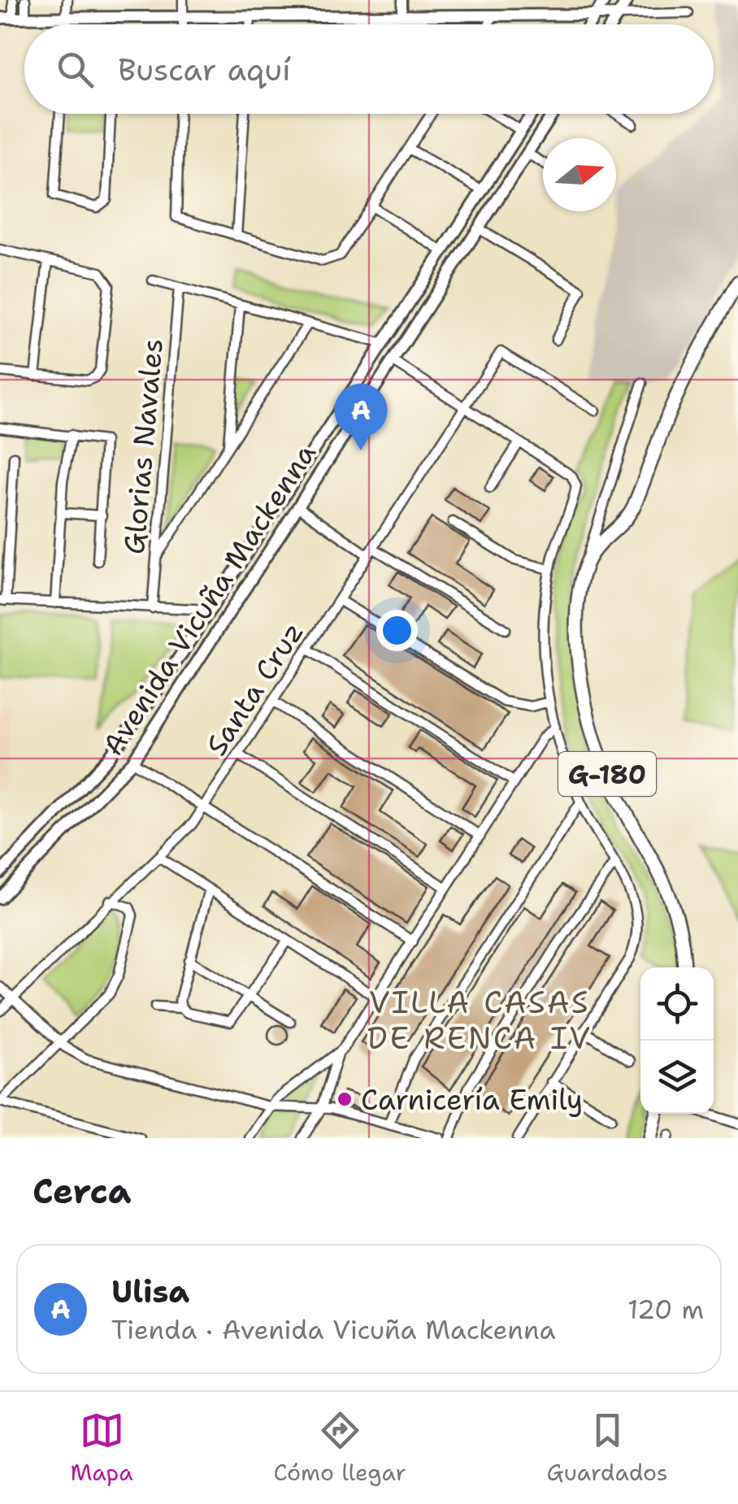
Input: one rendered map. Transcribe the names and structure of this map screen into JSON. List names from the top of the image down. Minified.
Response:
{"streets":{"main road":["G-180"],"street":["Glorias Navales","Avenida Vicuña Mackenna","Santa Cruz"]},"districts":["VILLA CASAS DE RENCA IV"],"places":["Carnicería Emily"],"north":"right","page":{"search":"Buscar aquí","pins":"A","heading":"Cerca","list":[{"mark":"A","name":"Ulisa","note":"Tienda · Avenida Vicuña Mackenna","value":"120 m"}],"nav":["Mapa","Cómo llegar","Guardados"]}}
